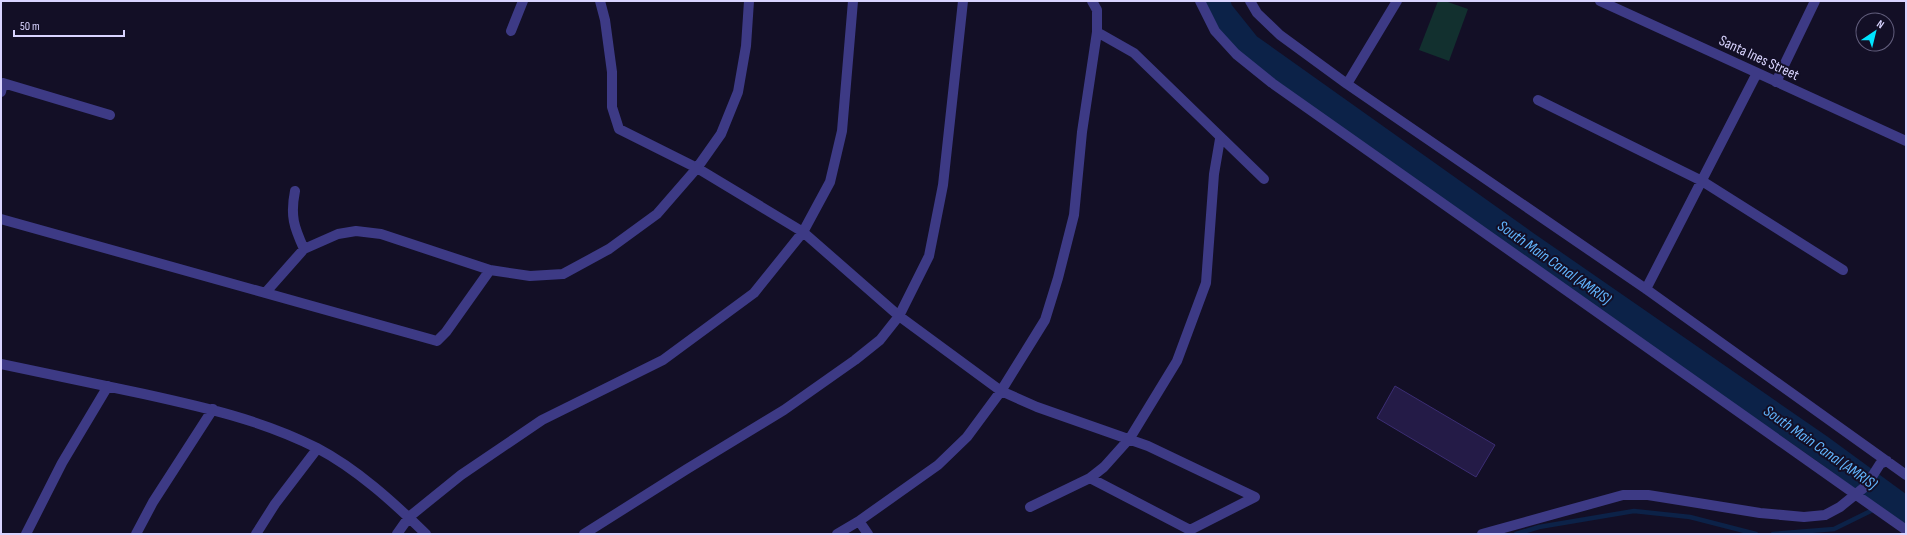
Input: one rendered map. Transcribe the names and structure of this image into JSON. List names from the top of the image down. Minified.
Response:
{"streets":{"street":["Santa Ines Street"]},"water":["South Main Canal (AMRIS)"],"scale_bar":"50 m","north":"top right"}
